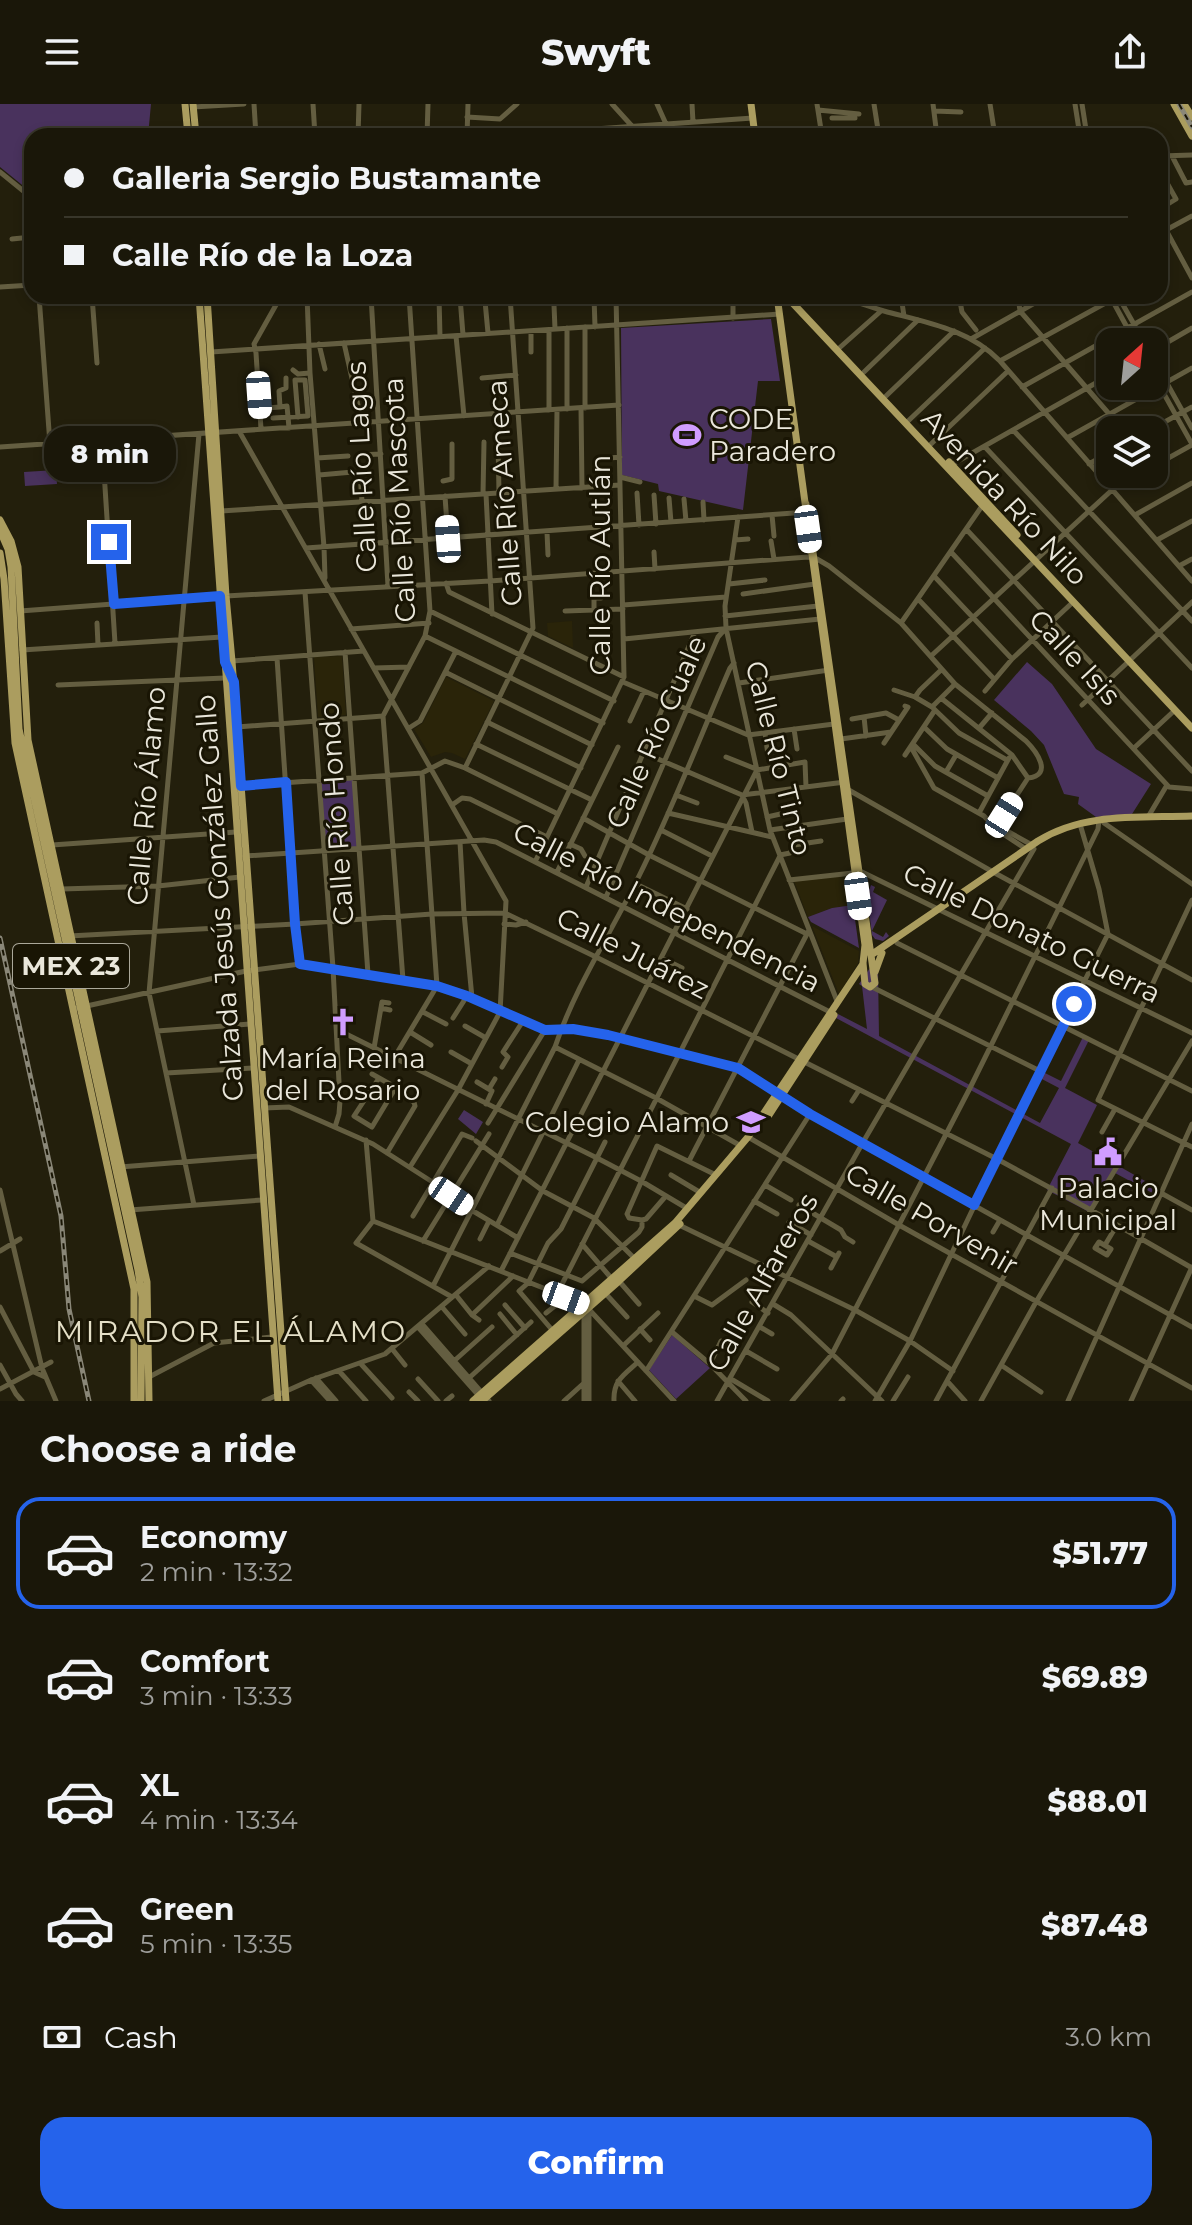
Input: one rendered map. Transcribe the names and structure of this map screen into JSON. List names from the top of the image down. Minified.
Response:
{"streets":{"main road":["Avenida Río Nilo","Calzada Jesús González Gallo","MEX 23"],"street":["Calle Río Lagos","Calle Río Ameca","Calle Río Mascota","Calle Río Autlán","Calle Isis","Calle Río Cuale","Calle Río Tinto","Calle Río Álamo","Calle Río Hondo","Calle Río Independencia","Calle Donato Guerra","Calle Juárez","Calle Porvenir","Calle Alfareros"]},"crossings":[["Calle Río Autlán","Calle Río Independencia"],["Calle Río Cuale","Calle Río Tinto"],["Calle Río Cuale","Calle Río Independencia"],["Calle Río Álamo","Calzada Jesús González Gallo"],["Calle Río Álamo","Calle Juárez"],["Calle Río Hondo","Calle Río Independencia"],["Calle Río Hondo","Calle Juárez"],["Calzada Jesús González Gallo","Calle Río Independencia"],["Calzada Jesús González Gallo","Calle Juárez"],["Calle Donato Guerra","Calle Alfareros"],["Calle Juárez","MEX 23"],["Calle Juárez","Calle Alfareros"],["Calle Porvenir","Calle Alfareros"]],"districts":["MIRADOR EL ÁLAMO"],"places":{"sports":["CODE Paradero"],"church":["María Reina del Rosario"],"school or university":["Colegio Alamo"],"public building":["Palacio Municipal"]},"north":"top right","page":{"header":"Swyft","banner":["Galleria Sergio Bustamante","Calle Río de la Loza"],"bubble":"8 min","heading":"Choose a ride","list":[{"name":"Economy","note":"2 min · 13:32","value":"$51.77"},{"name":"Comfort","note":"3 min · 13:33","value":"$69.89"},{"name":"XL","note":"4 min · 13:34","value":"$88.01"},{"name":"Green","note":"5 min · 13:35","value":"$87.48"}],"pay":["Cash","3.0 km"],"buttons":"Confirm"}}
